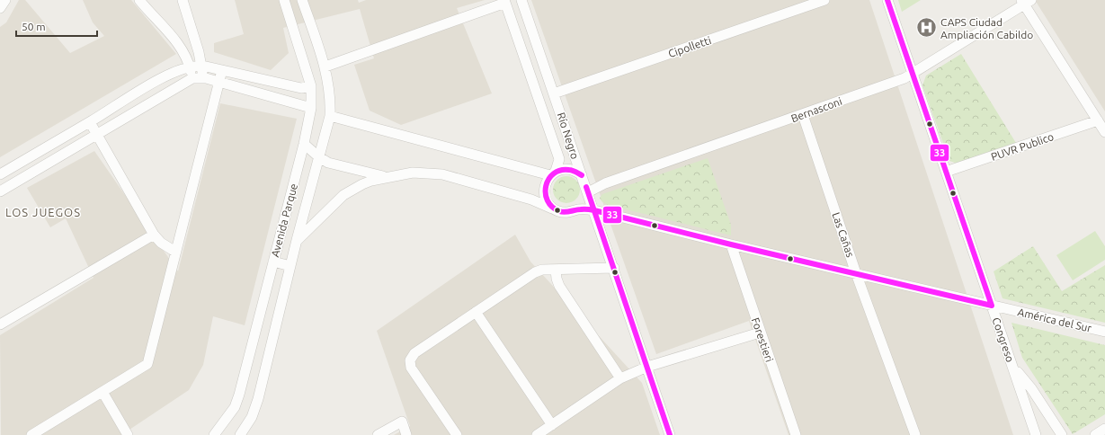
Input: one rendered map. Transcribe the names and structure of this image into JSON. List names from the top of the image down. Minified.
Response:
{"streets":{"street":["Cipolletti","Bernasconi","Río Negro","PUVR Publico","Avenida Parque","Las Cañas","América del Sur","Forestieri","Congreso"]},"crossings":[["Cipolletti","Río Negro"],["Bernasconi","Río Negro"],["Bernasconi","Las Cañas"],["Bernasconi","América del Sur"],["Bernasconi","Congreso"],["Río Negro","América del Sur"],["PUVR Publico","Congreso"],["Las Cañas","América del Sur"],["América del Sur","Forestieri"],["América del Sur","Congreso"]],"districts":["LOS JUEGOS"],"places":{"hospital":["CAPS Ciudad Ampliación Cabildo"]},"lines":["transit line 33"],"scale_bar":"50 m"}
